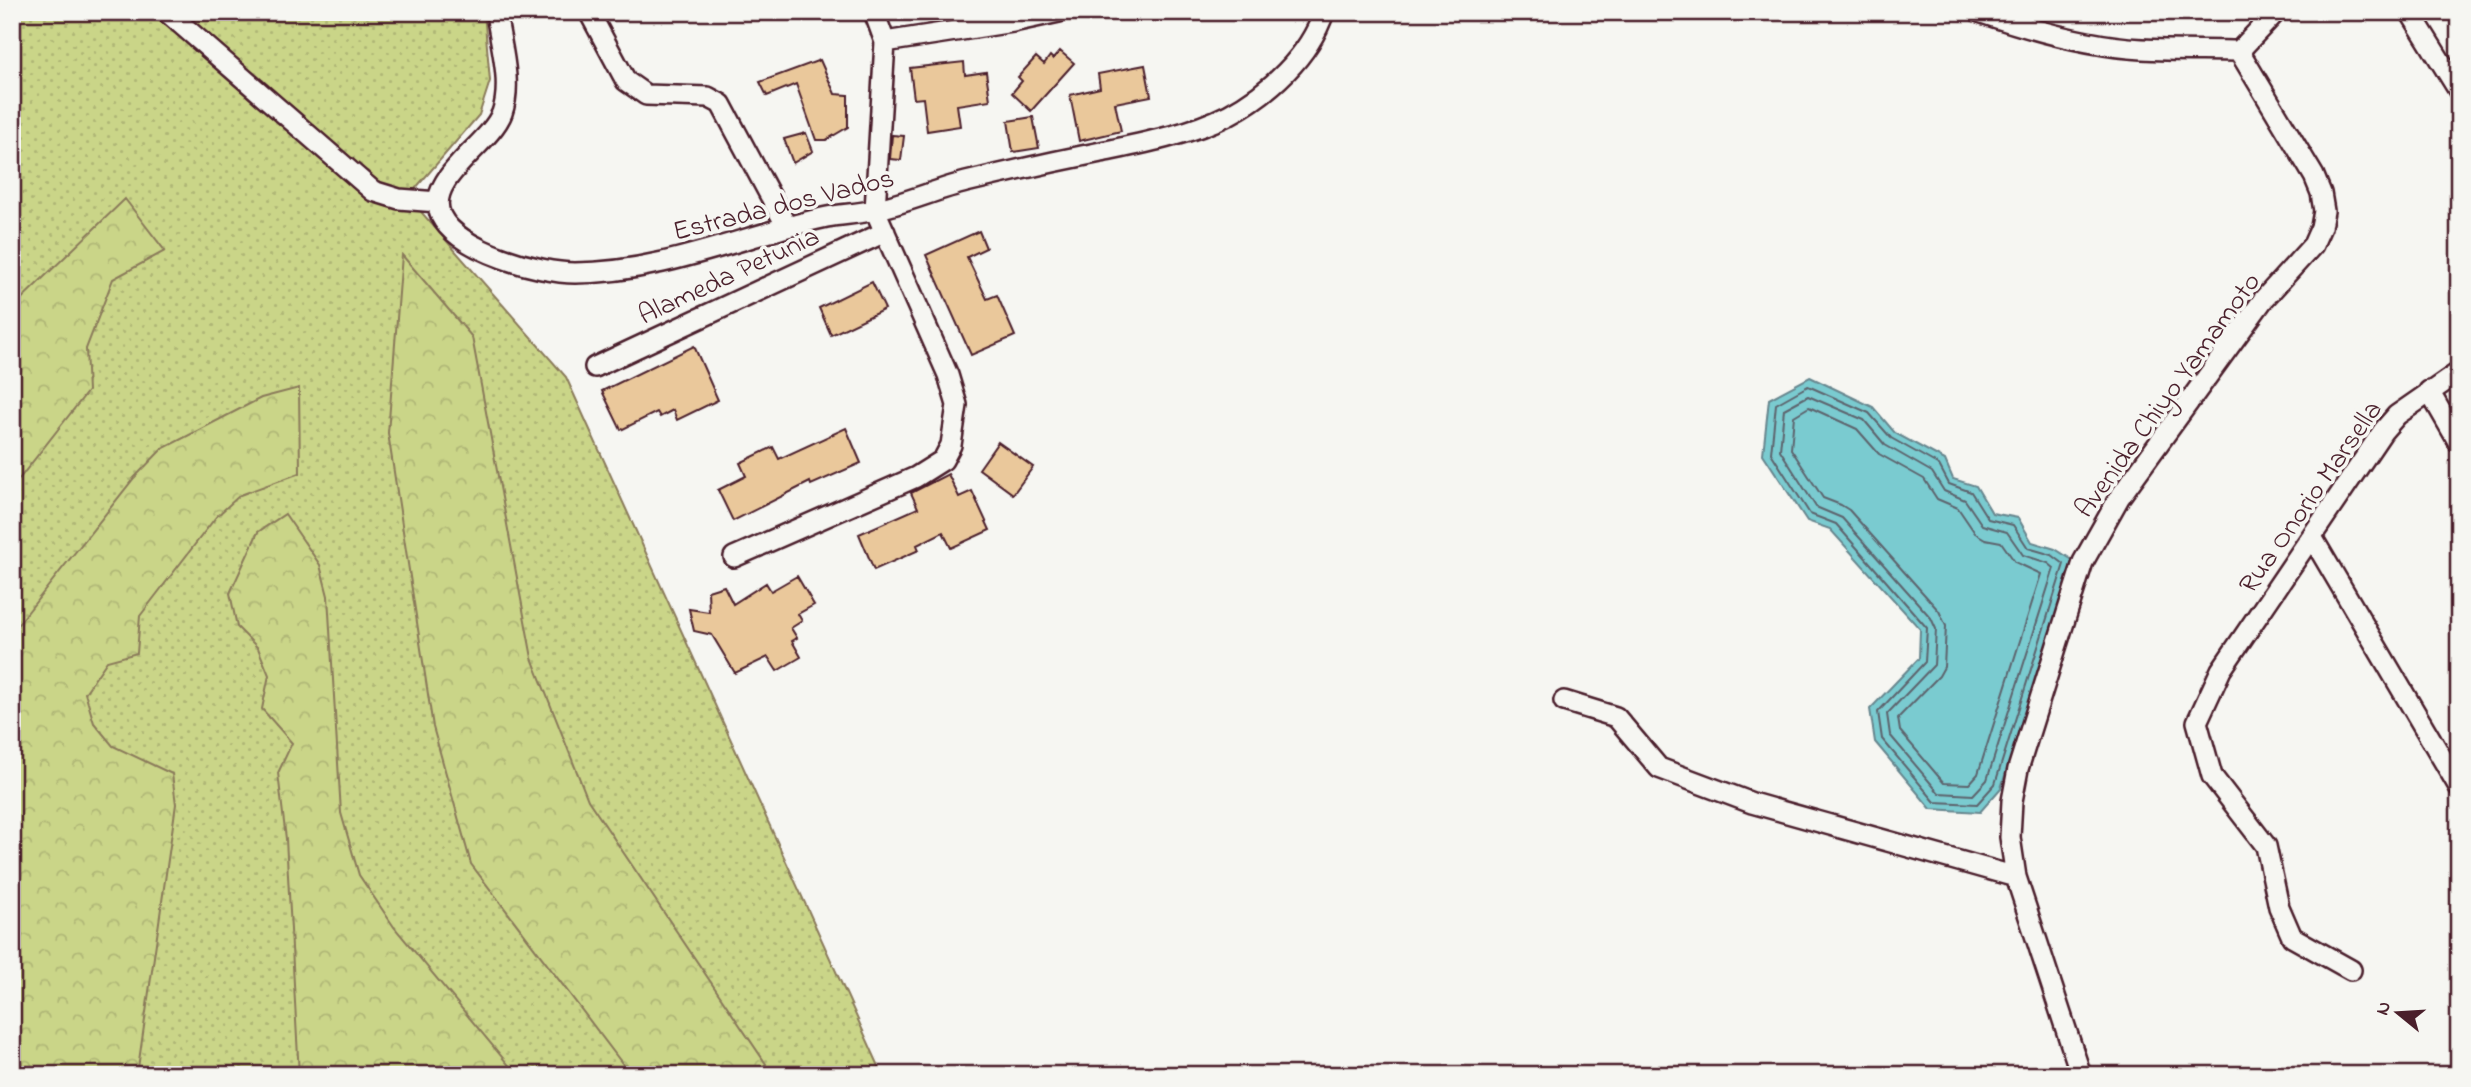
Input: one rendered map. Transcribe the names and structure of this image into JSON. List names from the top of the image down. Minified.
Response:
{"streets":{"street":["Estrada dos Vados","Alameda Petunia","Avenida Chiyo Yamamoto","Rua Onorio Marsella"]},"north":"left"}
